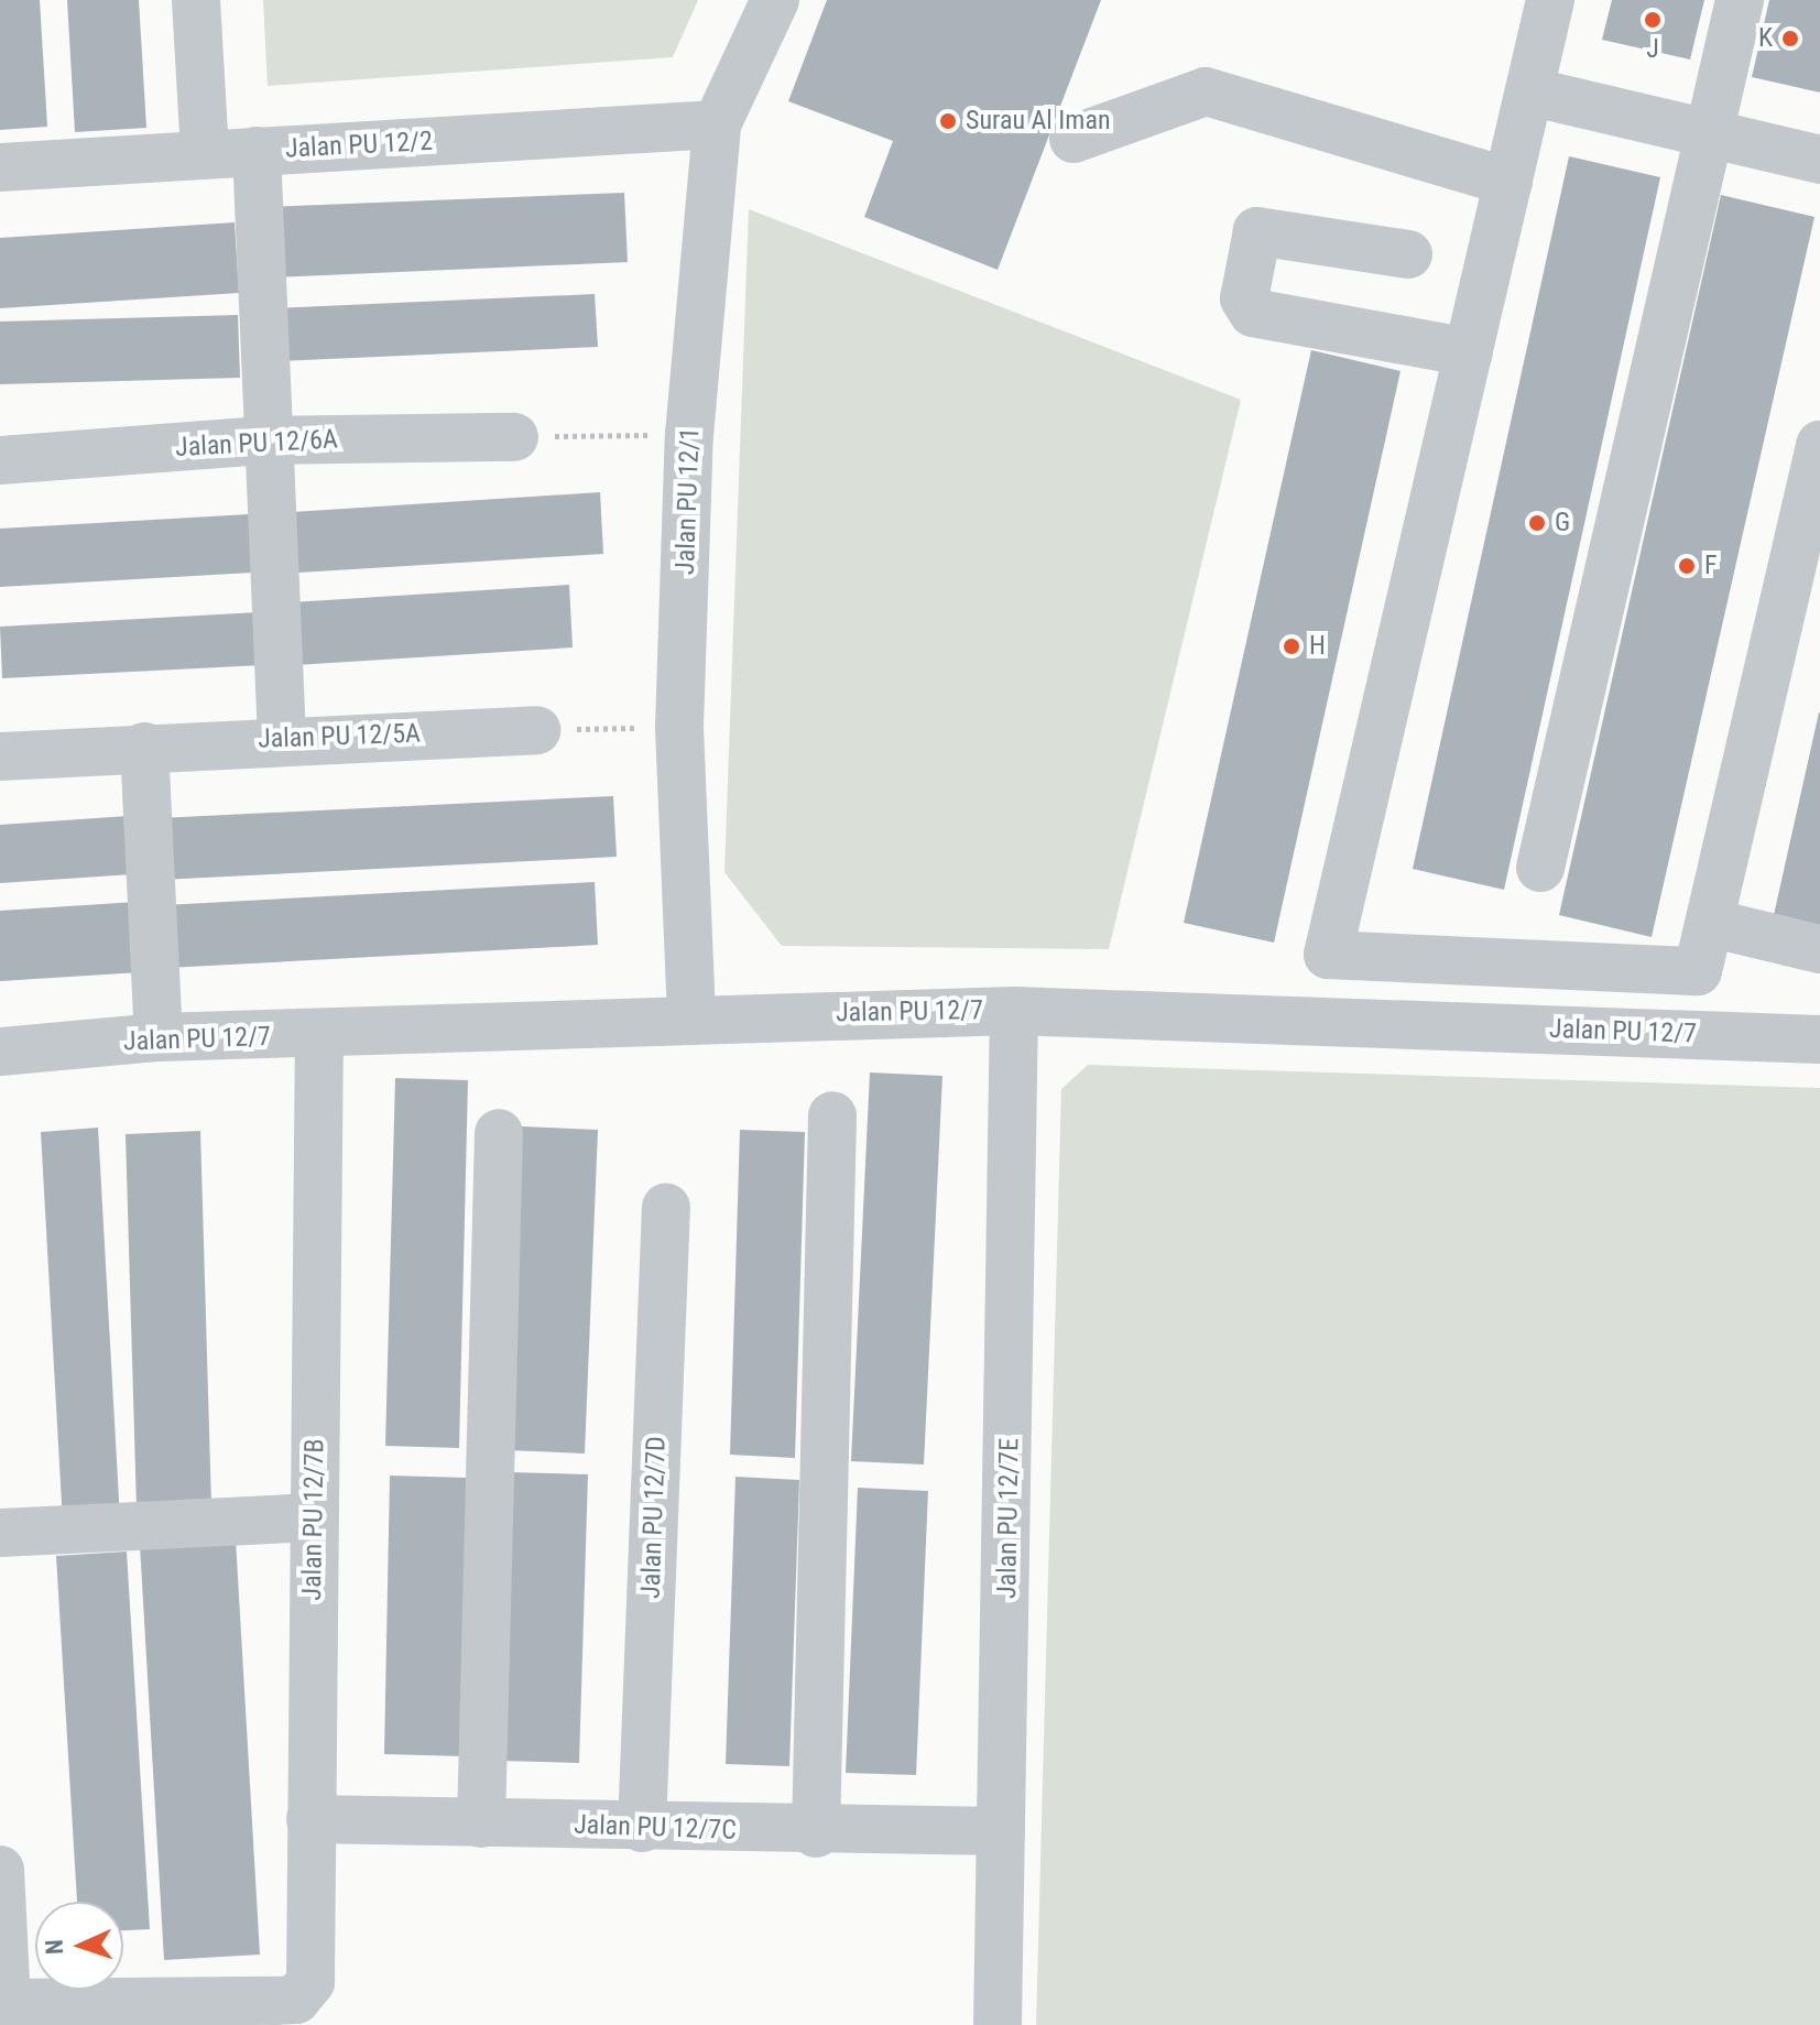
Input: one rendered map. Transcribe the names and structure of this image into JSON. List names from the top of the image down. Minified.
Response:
{"streets":{"street":["Jalan PU 12/2","Jalan PU 12/6A","Jalan PU 12/1","Jalan PU 12/5A","Jalan PU 12/7","Jalan PU 12/7D","Jalan PU 12/7E","Jalan PU 12/7B","Jalan PU 12/7C"]},"crossings":[["Jalan PU 12/2","Jalan PU 12/1"],["Jalan PU 12/1","Jalan PU 12/7"],["Jalan PU 12/7","Jalan PU 12/7E"],["Jalan PU 12/7","Jalan PU 12/7B"],["Jalan PU 12/7D","Jalan PU 12/7C"],["Jalan PU 12/7E","Jalan PU 12/7C"],["Jalan PU 12/7B","Jalan PU 12/7C"]],"places":["J","K","Surau Al Iman","G","F","H"],"north":"left"}
